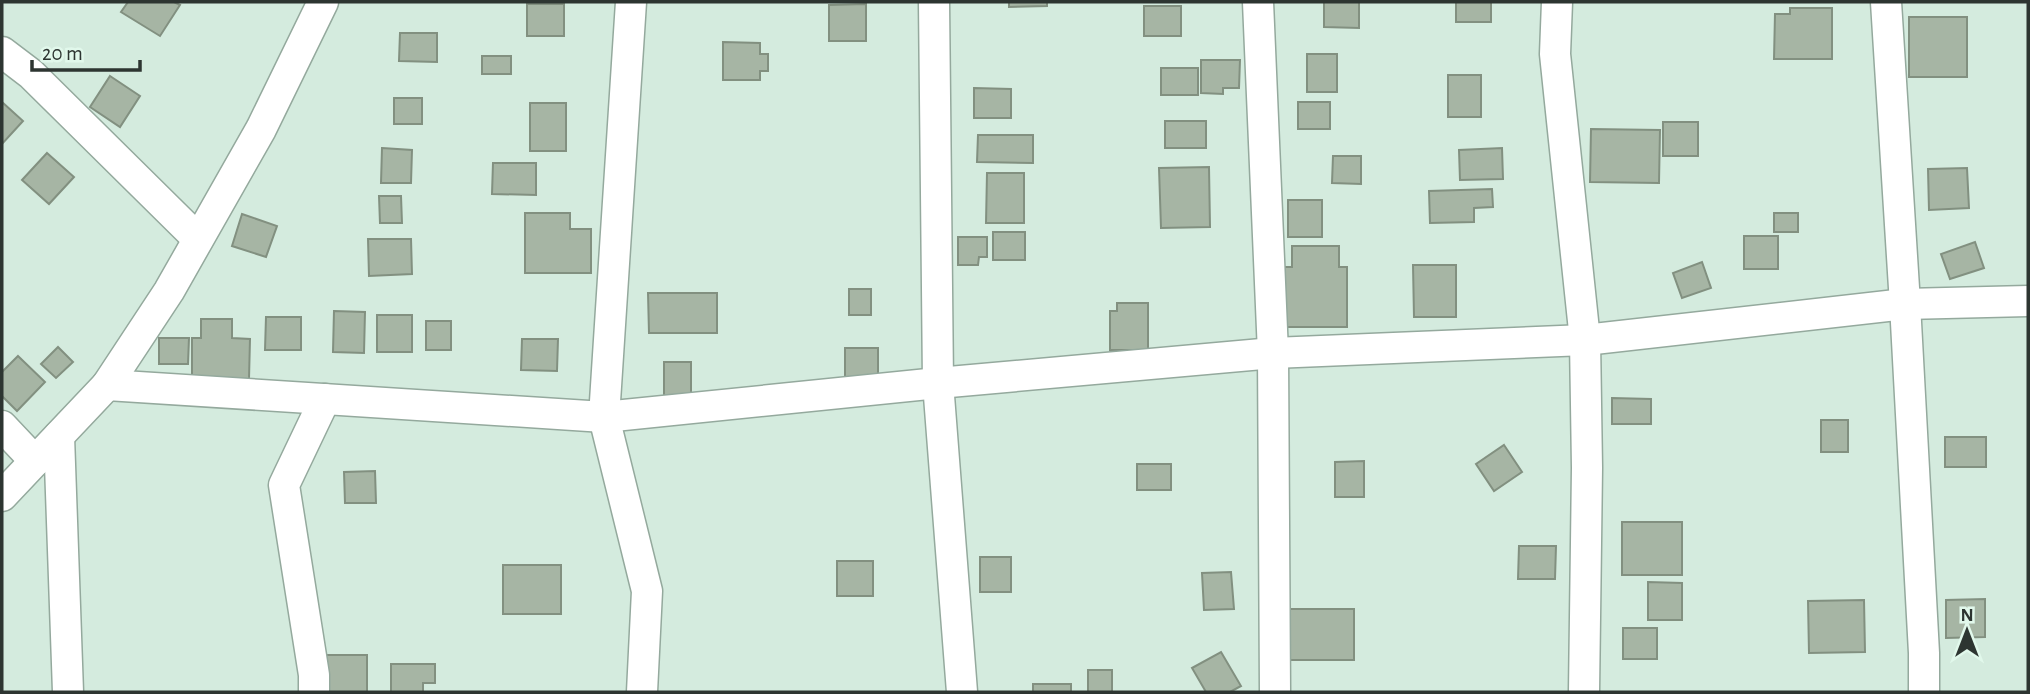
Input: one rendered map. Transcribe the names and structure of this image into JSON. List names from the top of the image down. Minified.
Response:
{"scale_bar":"20 m","north":"top"}
